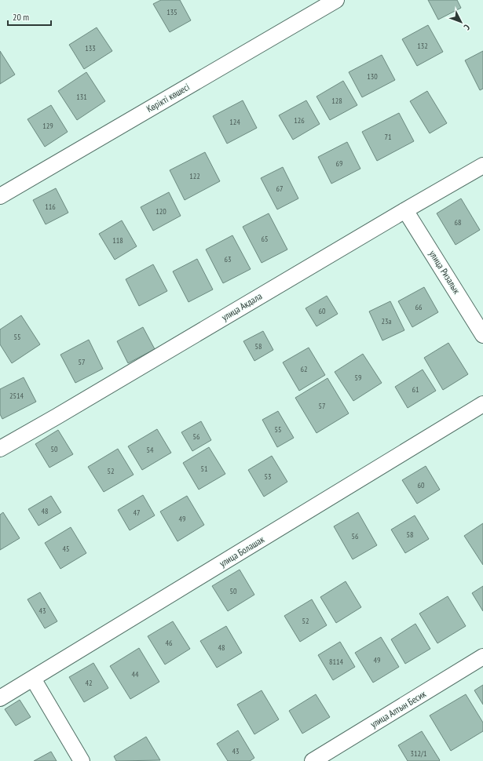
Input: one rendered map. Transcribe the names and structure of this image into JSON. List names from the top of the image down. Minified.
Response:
{"streets":{"street":["Көрікті көшесі","улица Ризалык","улица Акдала","улица Болашак","улица Алтын Бесик"]},"crossings":[["улица Ризалык","улица Акдала"]],"house_numbers":["135","132","133","130","131","128","126","124","129","71","69","122","67","116","120","68","65","118","63","66","60","23а","55","58","57","62","59","61","2514","57","55","56","50","54","51","52","53","60","48","47","49","58","56","45","50","43","52","46","48","49","8114","44","42","43","312/1"],"scale_bar":"20 m","north":"bottom right"}
